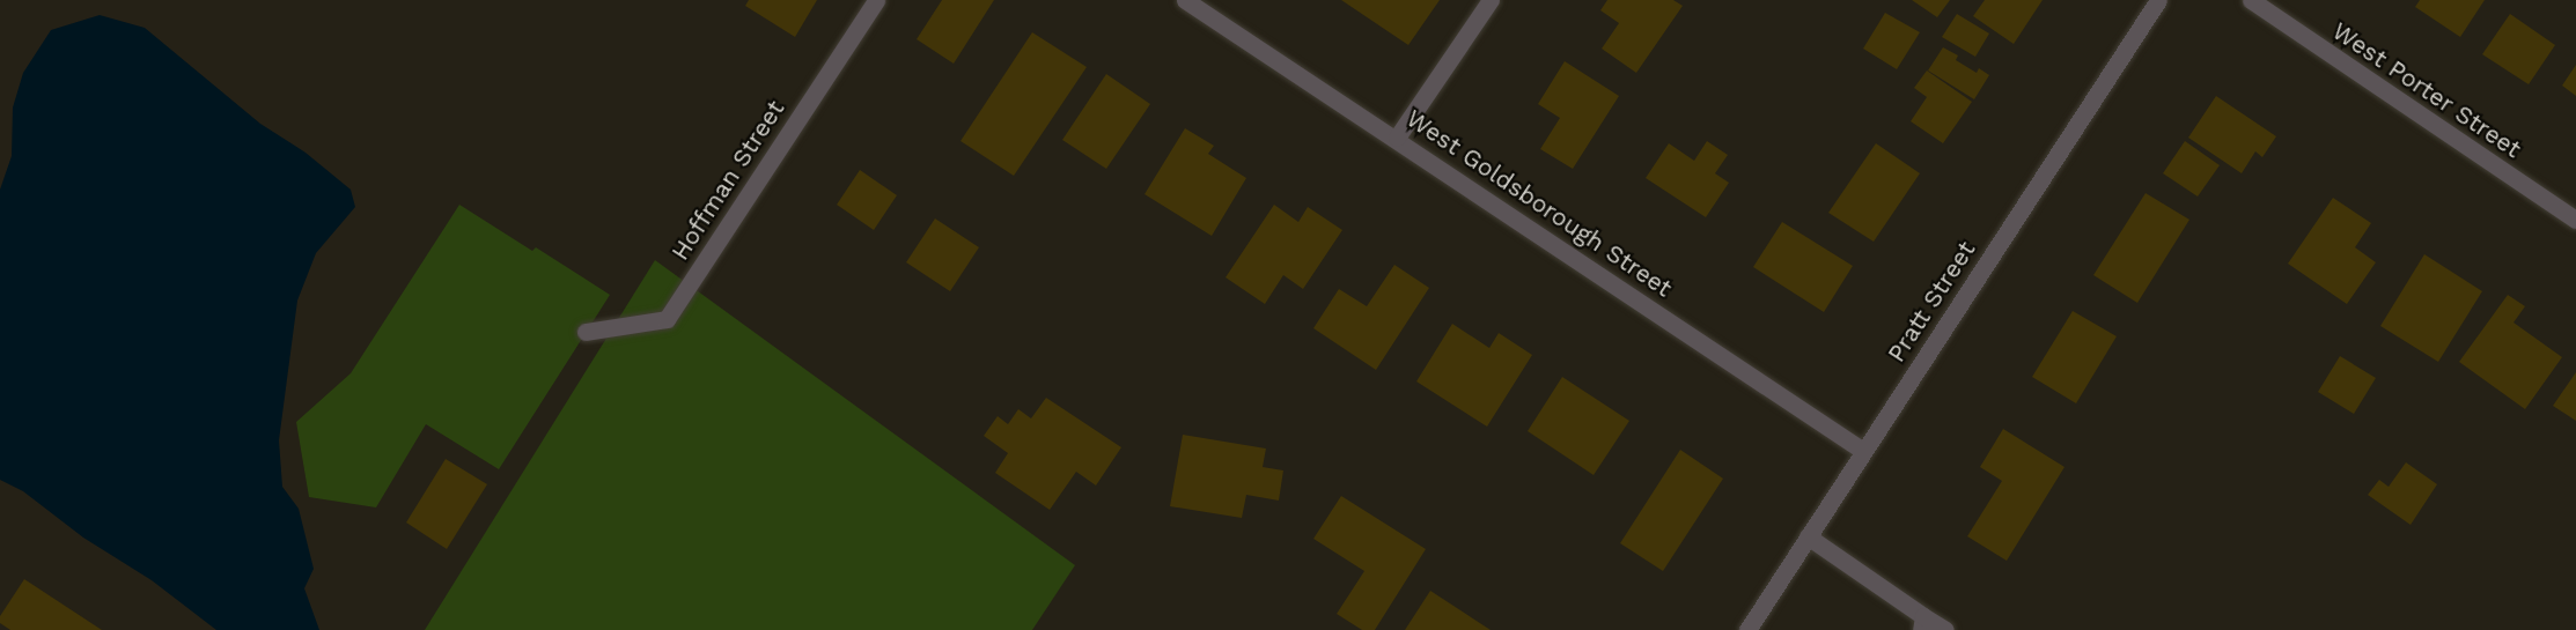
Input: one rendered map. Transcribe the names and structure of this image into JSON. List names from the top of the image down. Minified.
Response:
{"streets":{"street":["West Porter Street","Hoffman Street","West Goldsborough Street","Pratt Street"]},"crossings":[["West Goldsborough Street","Pratt Street"]]}
